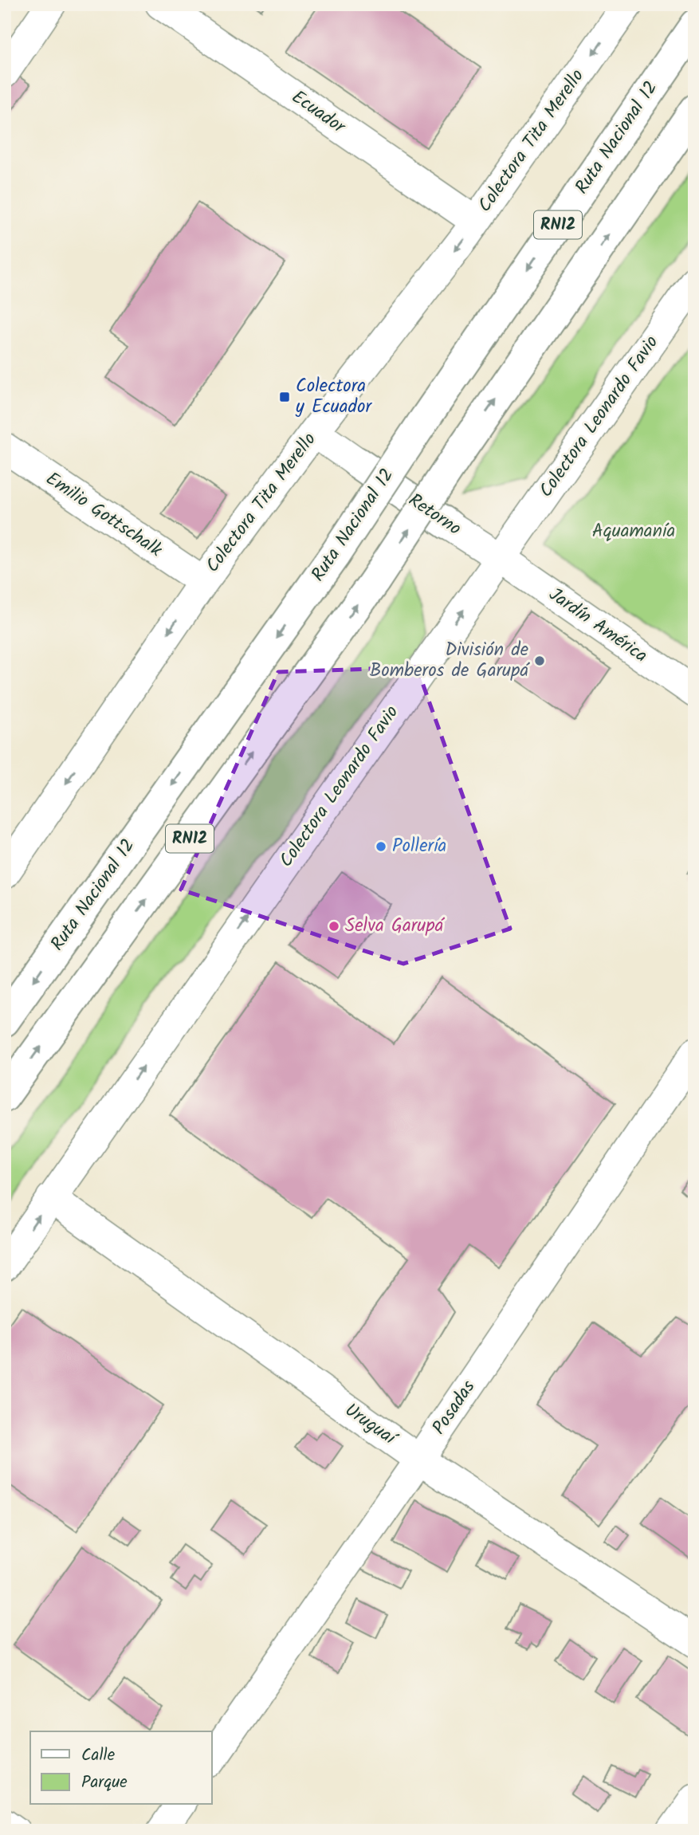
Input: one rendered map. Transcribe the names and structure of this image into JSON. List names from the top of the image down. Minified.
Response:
{"streets":{"main road":["Ruta Nacional 12","RN12","Retorno"],"street":["Ecuador","Colectora Tita Merello","Colectora Leonardo Favio","Emilio Gottschalk","Jardín América","Posadas","Uruguaí"]},"crossings":[["Ecuador","Colectora Tita Merello"],["Colectora Tita Merello","Emilio Gottschalk"],["Colectora Tita Merello","Retorno"],["Colectora Leonardo Favio","Retorno"],["Colectora Leonardo Favio","Jardín América"],["Colectora Leonardo Favio","Uruguaí"],["Retorno","Jardín América"],["Posadas","Uruguaí"]],"one_way":["Colectora Tita Merello","Colectora Leonardo Favio"],"parks":["Aquamanía"],"places":{"transit":["Colectora y Ecuador"],"other":["División de Bomberos de Garupá","Pollería","Selva Garupá"]},"legend":["Calle","Parque"]}
